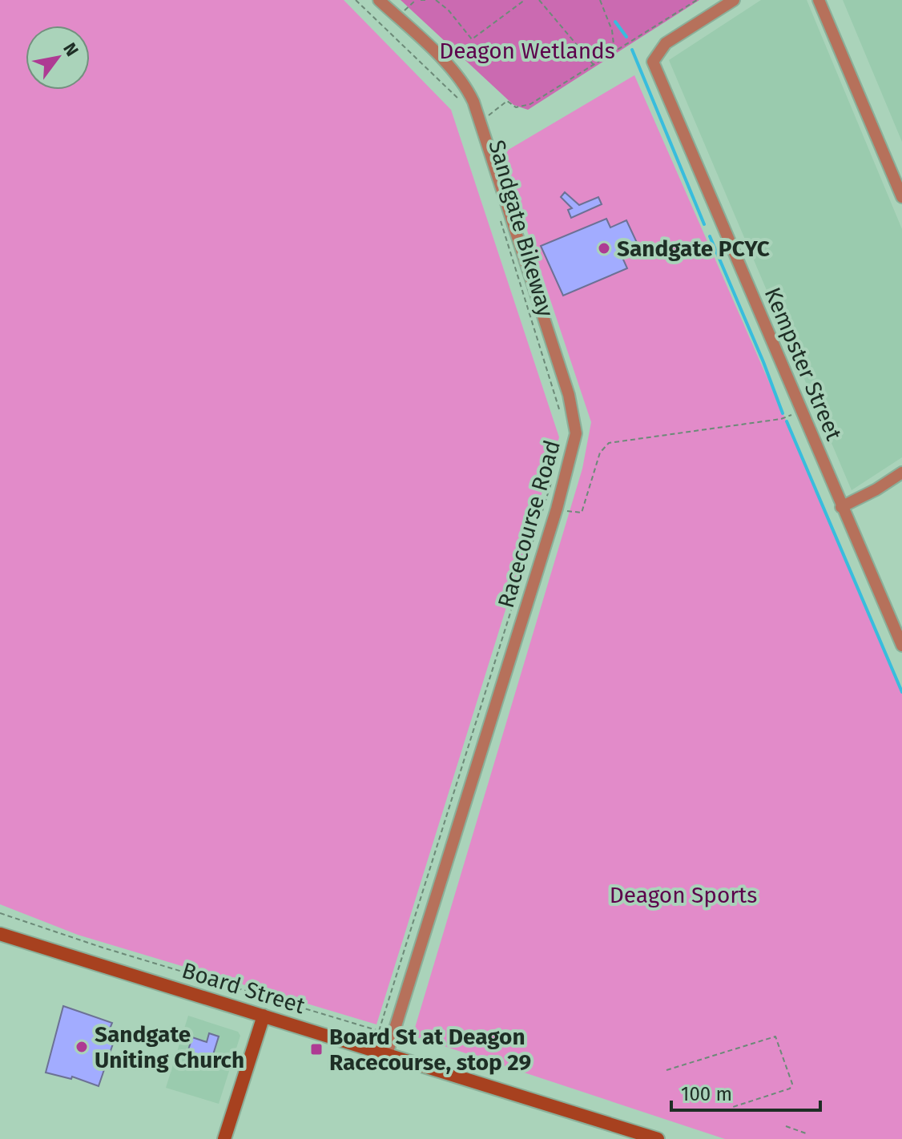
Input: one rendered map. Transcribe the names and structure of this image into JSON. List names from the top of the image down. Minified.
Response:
{"streets":{"main road":["Board Street"],"street":["Kempster Street","Racecourse Road"],"path":["Sandgate Bikeway"]},"crossings":[["Racecourse Road","Board Street"]],"parks":["Deagon Wetlands","Deagon Sports"],"places":{"other":["Sandgate PCYC","Sandgate Uniting Church"],"transit":["Board St at Deagon Racecourse, stop 29"]},"scale_bar":"100 m","north":"top right"}
